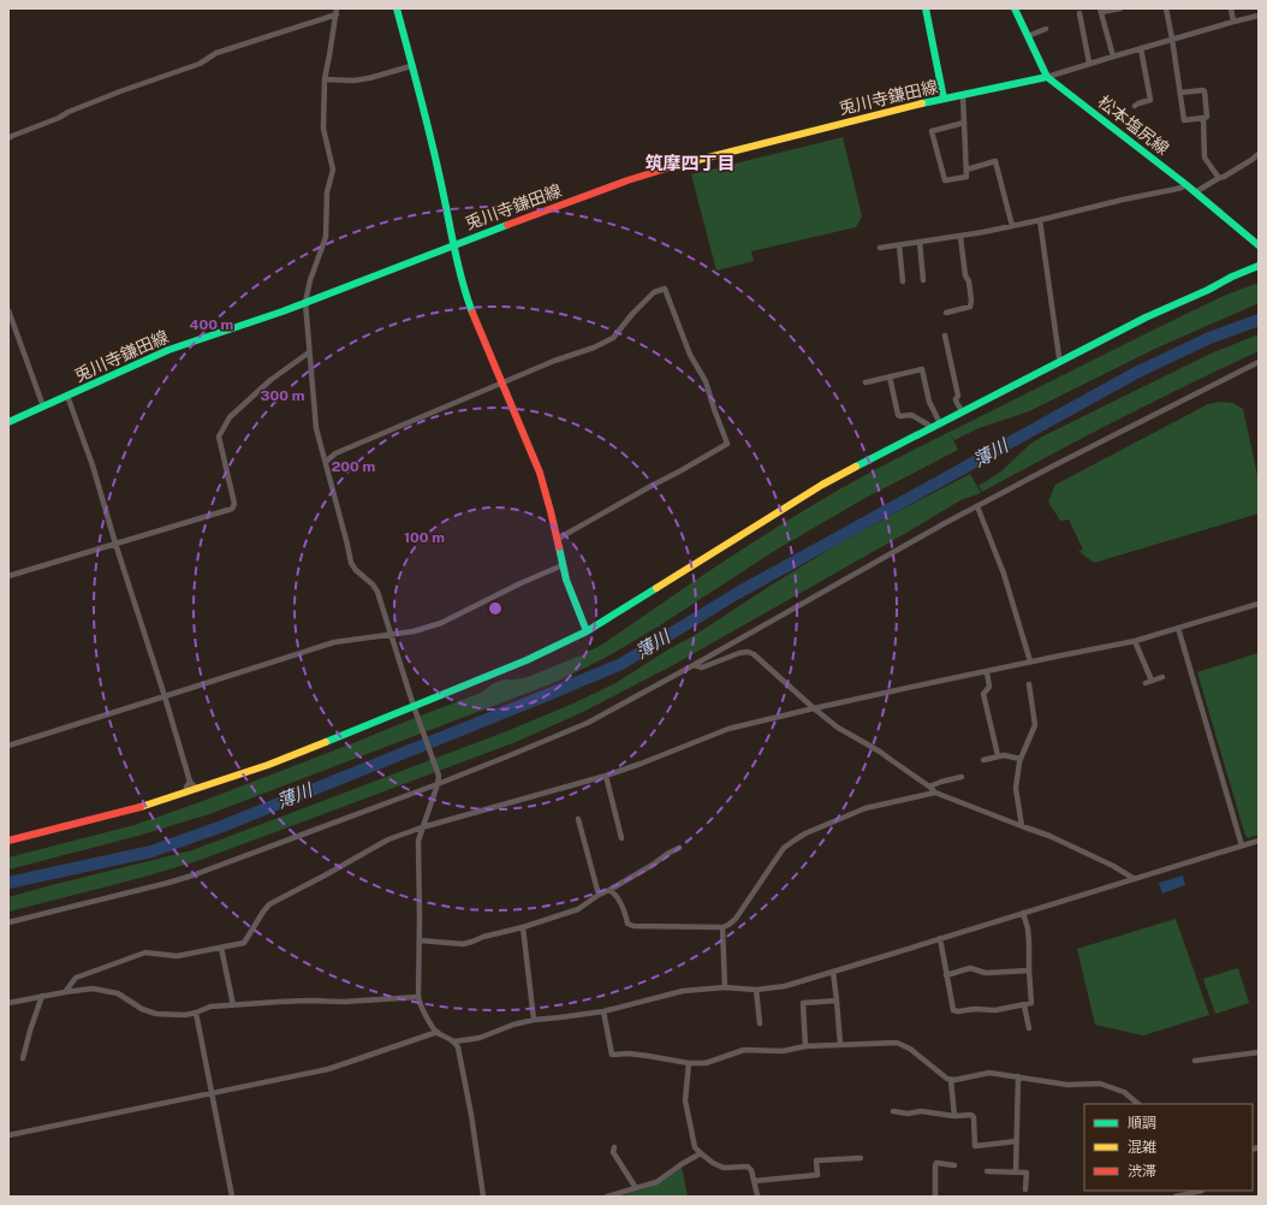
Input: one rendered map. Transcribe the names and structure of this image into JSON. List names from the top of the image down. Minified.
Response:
{"streets":{"street":["兎川寺鎌田線","松本塩尻線"]},"crossings":[["兎川寺鎌田線","松本塩尻線"]],"districts":["筑摩四丁目"],"water":["薄川"],"legend":["順調","混雑","渋滞"],"rings":["400 m","300 m","200 m","100 m"]}
